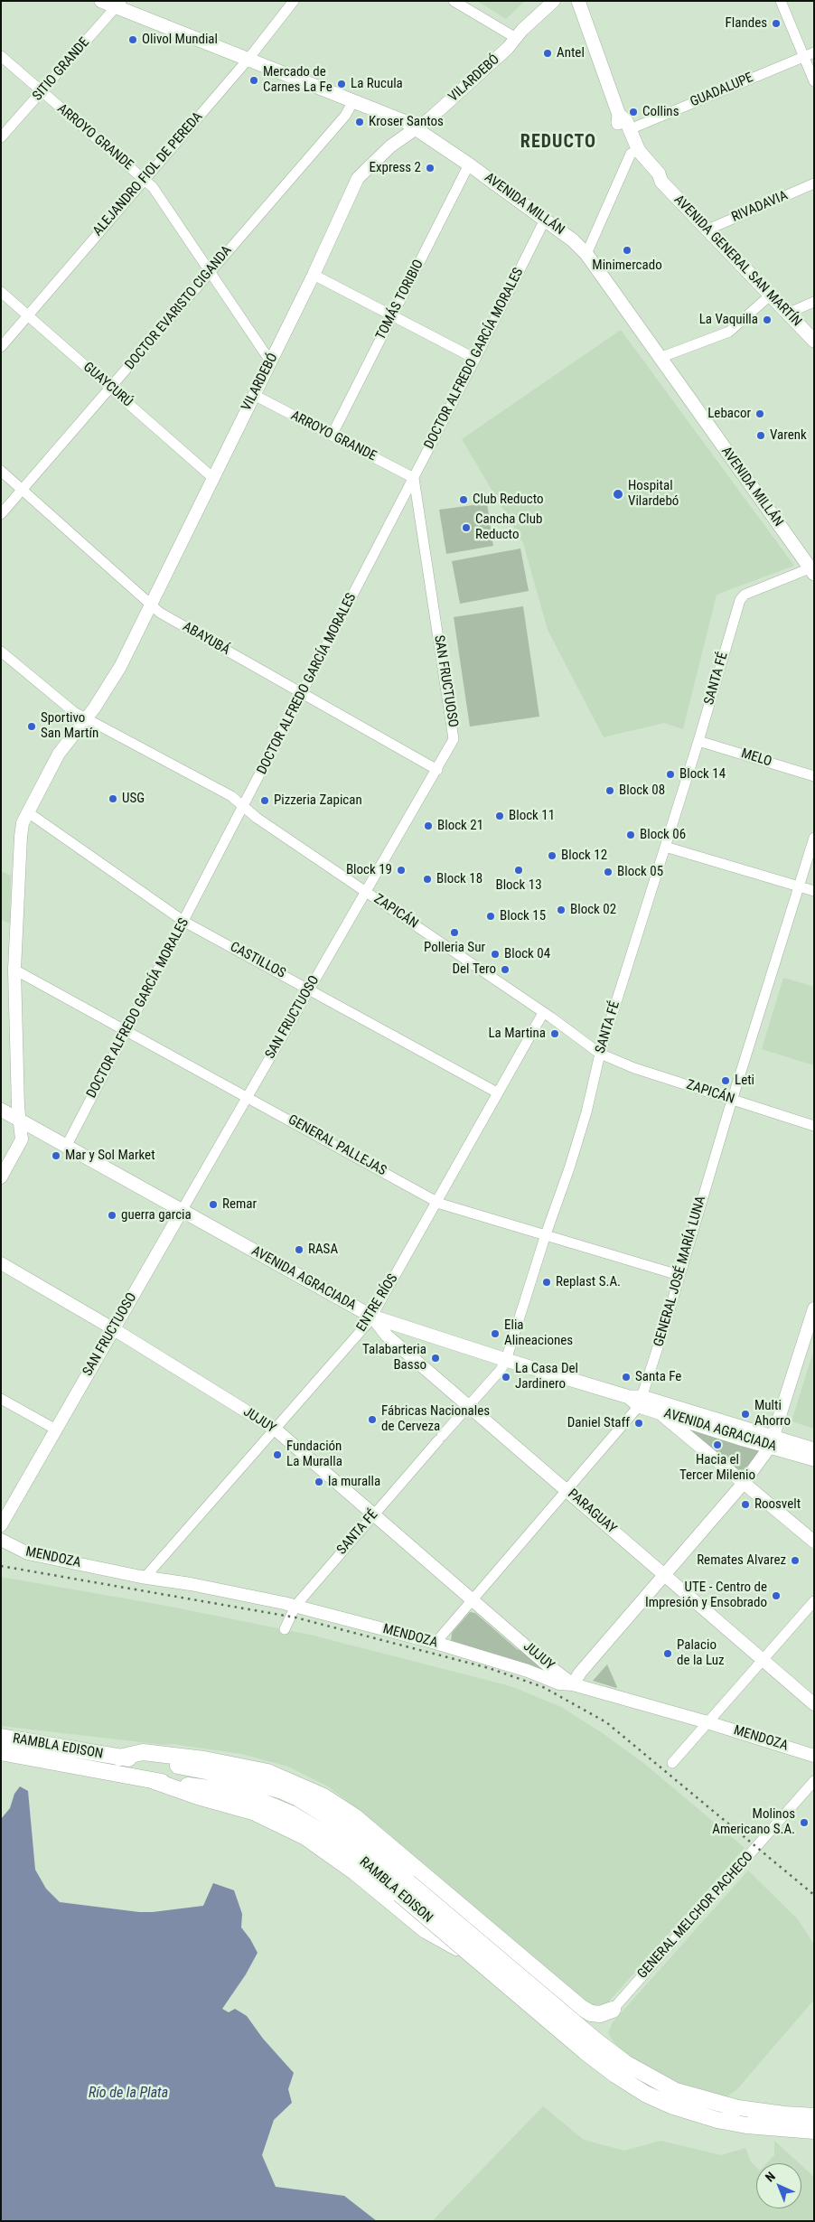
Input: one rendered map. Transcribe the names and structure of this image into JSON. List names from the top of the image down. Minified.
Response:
{"streets":{"main road":["AVENIDA MILLÁN","AVENIDA GENERAL SAN MARTÍN","AVENIDA AGRACIADA","RAMBLA EDISON"],"street":["SITIO GRANDE","VILARDEBÓ","GUADALUPE","ARROYO GRANDE","ALEJANDRO FIOL DE PEREDA","RIVADAVIA","TOMÁS TORIBIO","DOCTOR EVARISTO CIGANDA","DOCTOR ALFREDO GARCÍA MORALES","GUAYCURÚ","ABAYUBÁ","SANTA FÉ","SAN FRUCTUOSO","MELO","ZAPICÁN","CASTILLOS","GENERAL PALLEJAS","GENERAL JOSÉ MARÍA LUNA","ENTRE RÍOS","JUJUY","PARAGUAY","MENDOZA","GENERAL MELCHOR PACHECO"]},"crossings":[["SITIO GRANDE","ARROYO GRANDE"],["SITIO GRANDE","AVENIDA MILLÁN"],["VILARDEBÓ","ARROYO GRANDE"],["VILARDEBÓ","AVENIDA MILLÁN"],["VILARDEBÓ","GUAYCURÚ"],["VILARDEBÓ","ABAYUBÁ"],["VILARDEBÓ","ZAPICÁN"],["VILARDEBÓ","CASTILLOS"],["VILARDEBÓ","GENERAL PALLEJAS"],["VILARDEBÓ","AVENIDA AGRACIADA"],["GUADALUPE","AVENIDA GENERAL SAN MARTÍN"],["ARROYO GRANDE","ALEJANDRO FIOL DE PEREDA"],["ARROYO GRANDE","TOMÁS TORIBIO"],["ARROYO GRANDE","DOCTOR EVARISTO CIGANDA"],["ARROYO GRANDE","DOCTOR ALFREDO GARCÍA MORALES"],["ARROYO GRANDE","SAN FRUCTUOSO"],["ALEJANDRO FIOL DE PEREDA","AVENIDA MILLÁN"],["ALEJANDRO FIOL DE PEREDA","GUAYCURÚ"],["AVENIDA MILLÁN","TOMÁS TORIBIO"],["AVENIDA MILLÁN","DOCTOR EVARISTO CIGANDA"],["AVENIDA MILLÁN","DOCTOR ALFREDO GARCÍA MORALES"],["AVENIDA MILLÁN","SANTA FÉ"],["RIVADAVIA","AVENIDA GENERAL SAN MARTÍN"],["DOCTOR EVARISTO CIGANDA","GUAYCURÚ"],["DOCTOR EVARISTO CIGANDA","ABAYUBÁ"],["DOCTOR ALFREDO GARCÍA MORALES","ABAYUBÁ"],["DOCTOR ALFREDO GARCÍA MORALES","SAN FRUCTUOSO"],["DOCTOR ALFREDO GARCÍA MORALES","ZAPICÁN"],["DOCTOR ALFREDO GARCÍA MORALES","CASTILLOS"],["DOCTOR ALFREDO GARCÍA MORALES","GENERAL PALLEJAS"],["DOCTOR ALFREDO GARCÍA MORALES","AVENIDA AGRACIADA"],["ABAYUBÁ","SAN FRUCTUOSO"],["SANTA FÉ","MELO"],["SANTA FÉ","ZAPICÁN"],["SANTA FÉ","GENERAL PALLEJAS"],["SANTA FÉ","AVENIDA AGRACIADA"],["SANTA FÉ","JUJUY"],["SANTA FÉ","PARAGUAY"],["SANTA FÉ","MENDOZA"],["SAN FRUCTUOSO","ZAPICÁN"],["SAN FRUCTUOSO","CASTILLOS"],["SAN FRUCTUOSO","GENERAL PALLEJAS"],["SAN FRUCTUOSO","AVENIDA AGRACIADA"],["SAN FRUCTUOSO","JUJUY"],["ZAPICÁN","GENERAL JOSÉ MARÍA LUNA"],["ZAPICÁN","ENTRE RÍOS"],["CASTILLOS","ENTRE RÍOS"],["GENERAL PALLEJAS","GENERAL JOSÉ MARÍA LUNA"],["GENERAL PALLEJAS","ENTRE RÍOS"],["GENERAL JOSÉ MARÍA LUNA","AVENIDA AGRACIADA"],["GENERAL JOSÉ MARÍA LUNA","JUJUY"],["GENERAL JOSÉ MARÍA LUNA","PARAGUAY"],["GENERAL JOSÉ MARÍA LUNA","MENDOZA"],["AVENIDA AGRACIADA","ENTRE RÍOS"],["AVENIDA AGRACIADA","PARAGUAY"],["ENTRE RÍOS","JUJUY"],["ENTRE RÍOS","PARAGUAY"],["ENTRE RÍOS","MENDOZA"],["JUJUY","MENDOZA"]],"districts":["REDUCTO"],"water":["Río de la Plata"],"places":["Flandes","Olivol Mundial","Antel","Mercado de Carnes La Fe","La Rucula","Collins","Kroser Santos","Express 2","Minimercado","La Vaquilla","Lebacor","Varenk","Hospital Vilardebó","Club Reducto","Cancha Club Reducto","Sportivo San Martín","Block 14","Block 08","USG","Pizzeria Zapican","Block 11","Block 21","Block 06","Block 12","Block 19","Block 13","Block 05","Block 18","Block 02","Block 15","Polleria Sur","Block 04","Del Tero","La Martina","Leti","Mar y Sol Market","Remar","guerra garcia","RASA","Replast S.A.","Elia Alineaciones","Talabarteria Basso","La Casa Del Jardinero","Santa Fe","Multi Ahorro","Fábricas Nacionales de Cerveza","Daniel Staff","Hacia el Tercer Milenio","Fundación La Muralla","la muralla","Roosvelt","Remates Alvarez","UTE - Centro de Impresión y Ensobrado","Palacio de la Luz","Molinos Americano S.A."],"north":"top left"}
